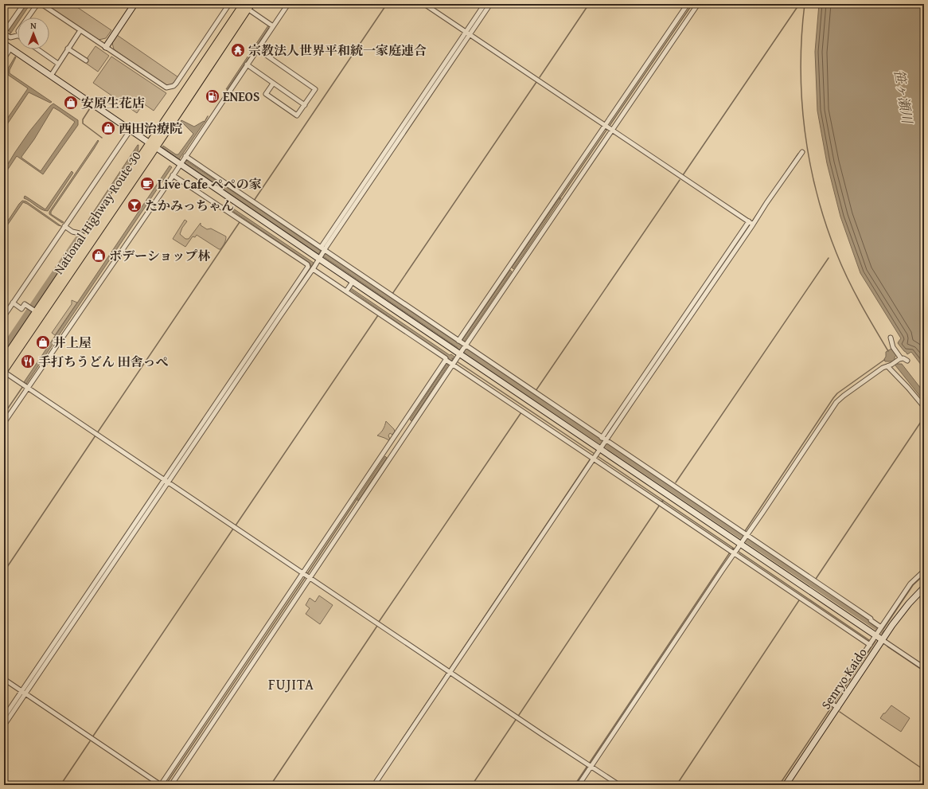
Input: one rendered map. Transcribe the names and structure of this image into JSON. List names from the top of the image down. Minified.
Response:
{"streets":{"highway":["National Highway Route 30"],"street":["Senryo Kaido"]},"districts":["FUJITA"],"water":["笹ヶ瀬川"],"places":{"temple":["宗教法人世界平和統一家庭連合"],"fuel station":["ENEOS"],"shop":["安原生花店","西田治療院","ボデーショップ林","井上屋"],"cafe":["Live Cafe ペペの家"],"bar":["たかみっちゃん"],"restaurant":["手打ちうどん 田舎っぺ"]},"north":"top"}
